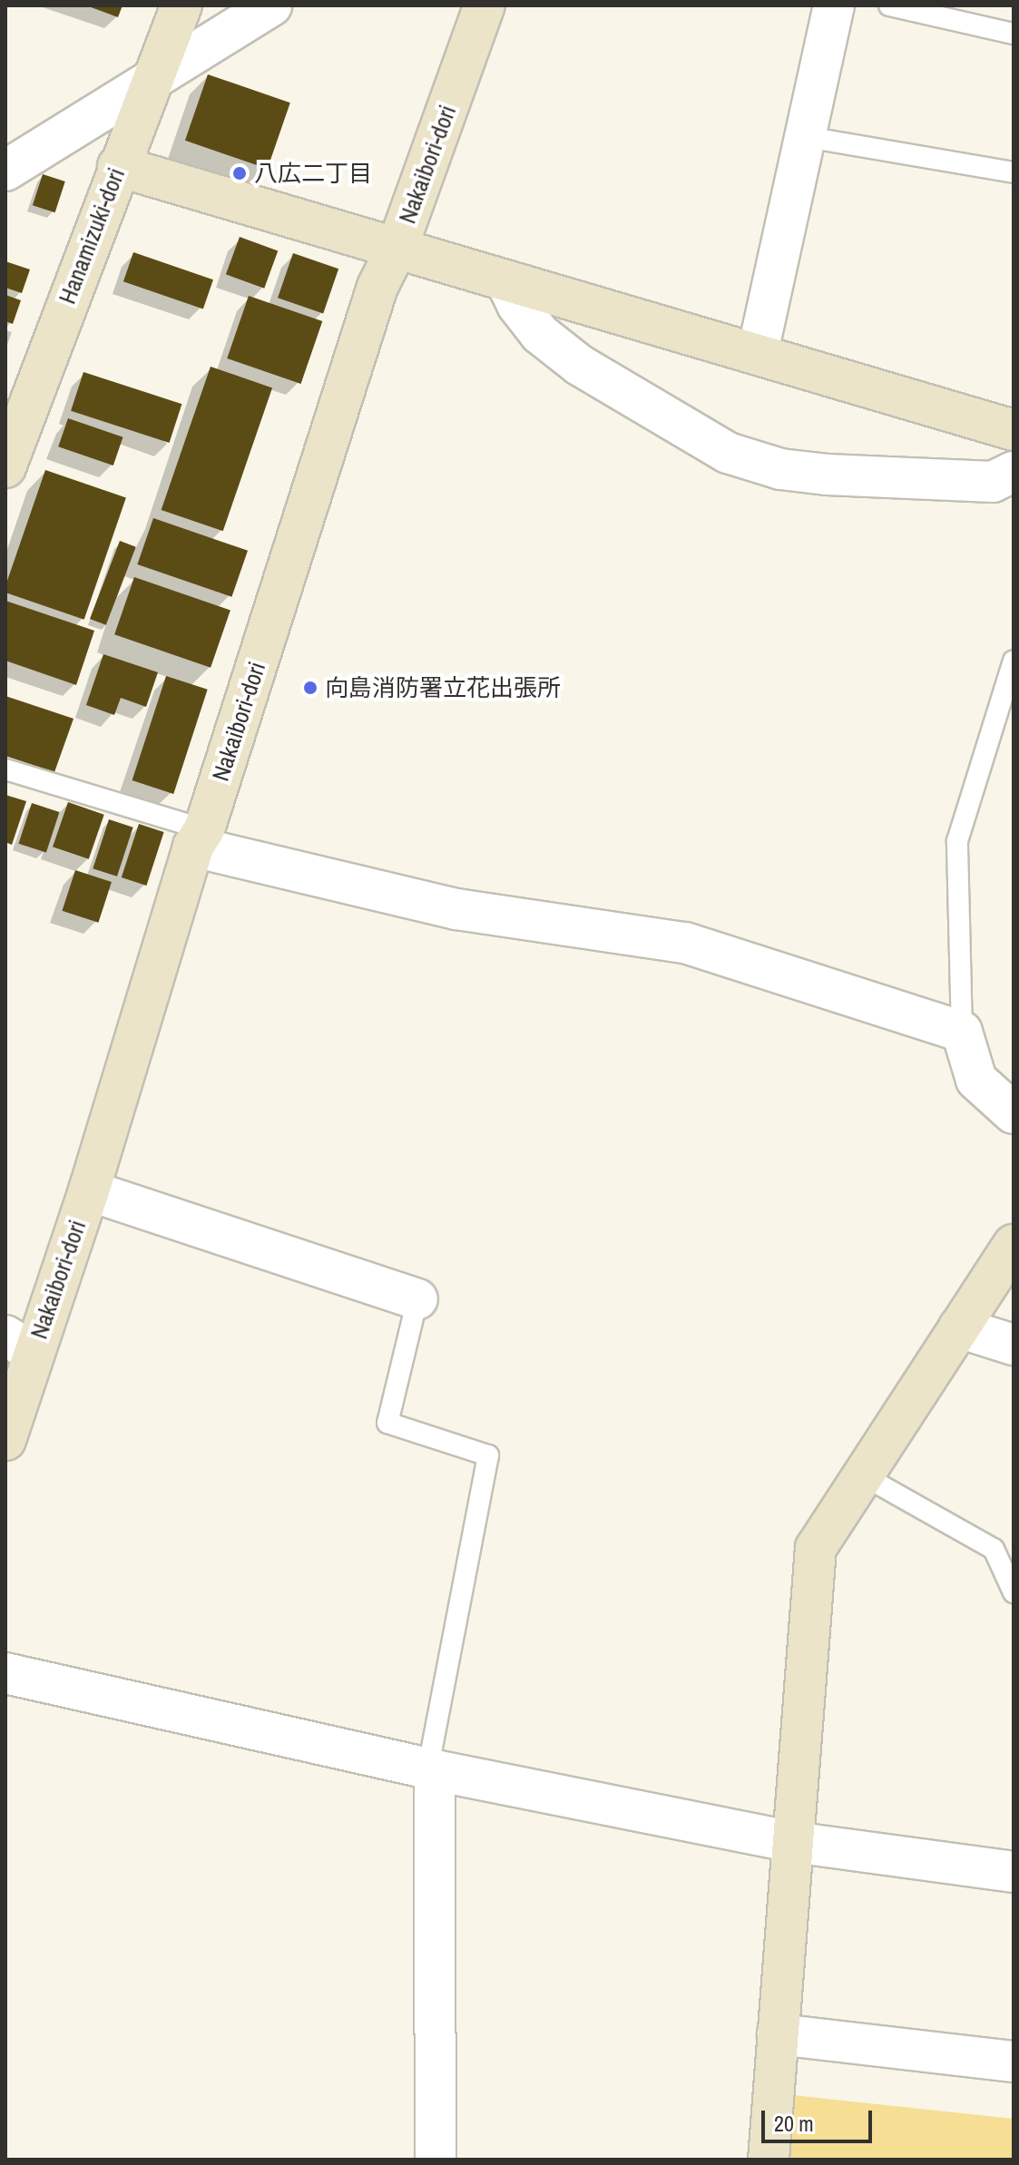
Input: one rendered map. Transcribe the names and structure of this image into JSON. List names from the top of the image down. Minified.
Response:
{"streets":{"street":["Nakaibori-dori","Hanamizuki-dori"]},"places":["八広二丁目","向島消防署立花出張所"],"scale_bar":"20 m"}
